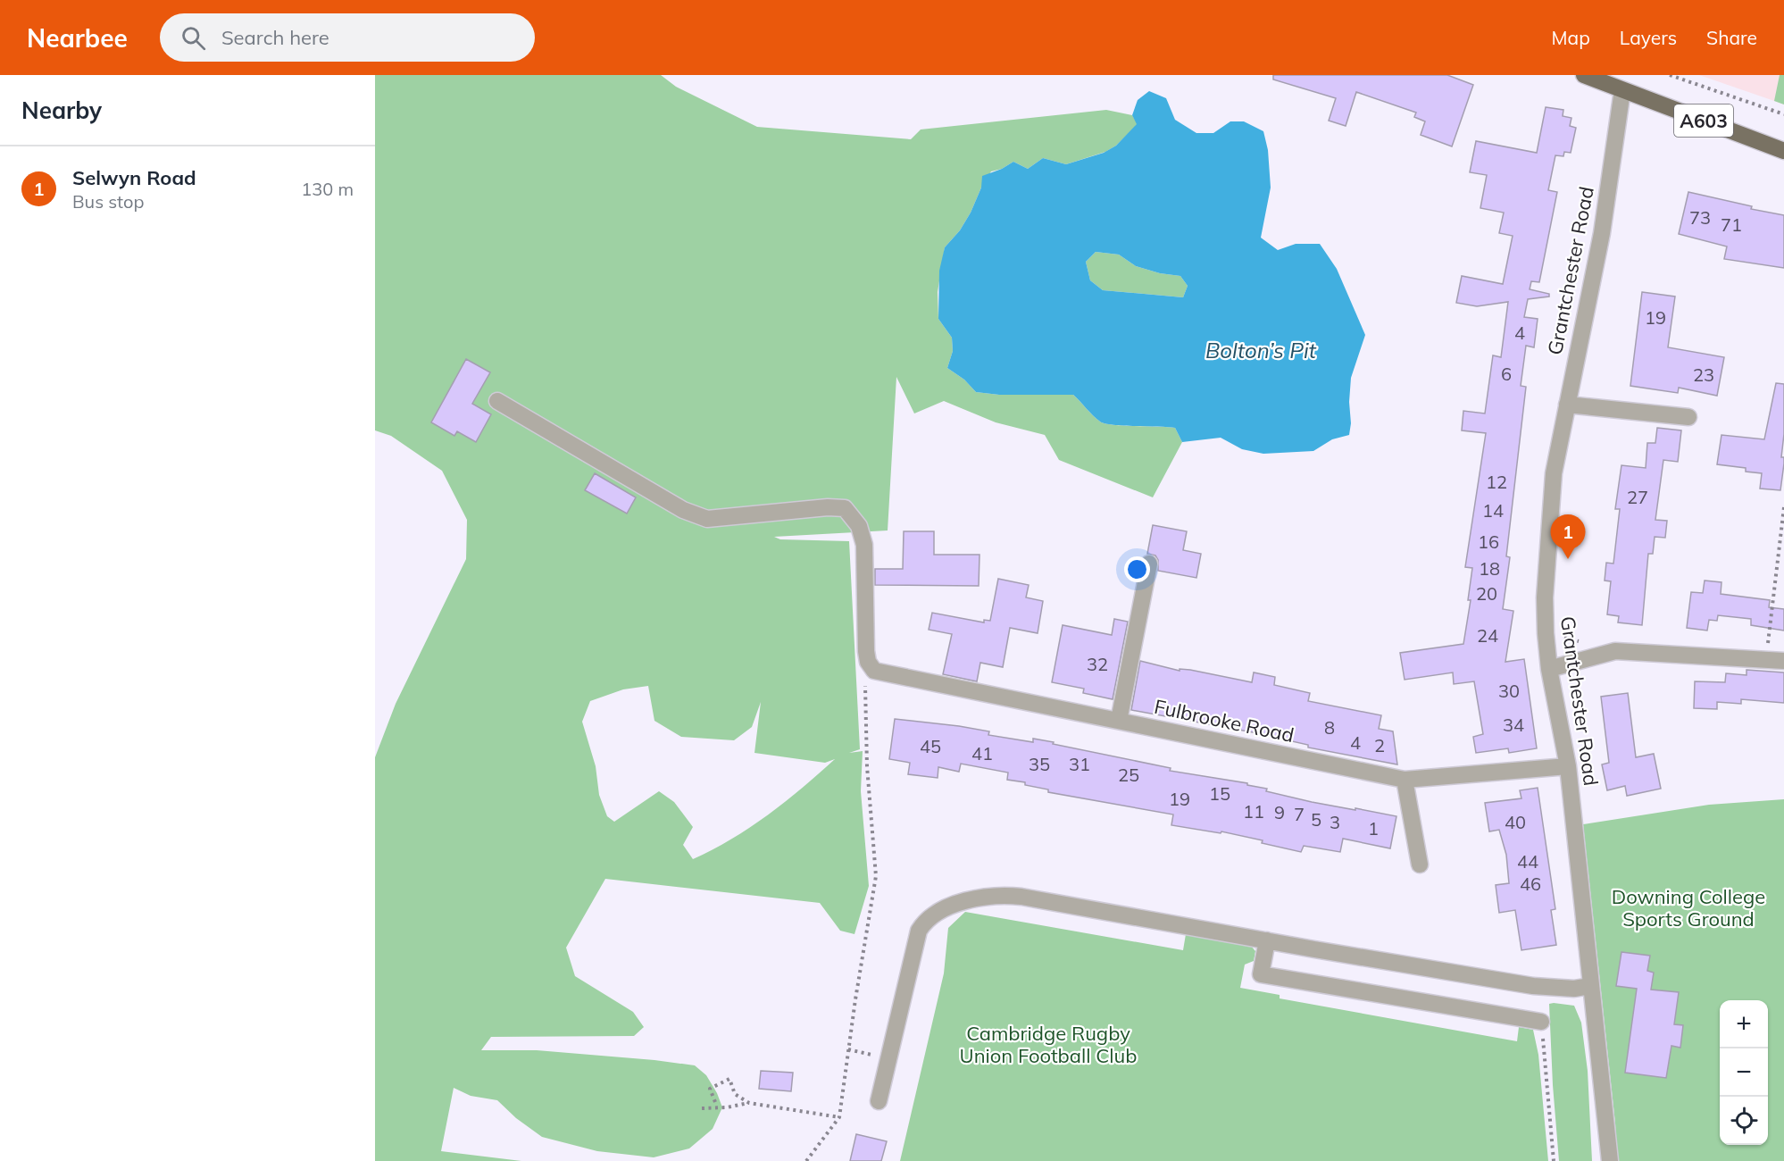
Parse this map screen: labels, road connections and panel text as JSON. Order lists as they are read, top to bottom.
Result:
{
  "streets": {
    "main road": ["A603"],
    "street": ["Grantchester Road", "Fulbrooke Road"]
  },
  "crossings": [
    ["A603", "Grantchester Road"],
    ["Grantchester Road", "Fulbrooke Road"]
  ],
  "water": ["Bolton’s Pit"],
  "parks": ["Downing College Sports Ground", "Cambridge Rugby Union Football Club"],
  "house_numbers": [
    "73",
    "71",
    "19",
    "4",
    "6",
    "23",
    "12",
    "27",
    "14",
    "16",
    "18",
    "20",
    "24",
    "32",
    "30",
    "34",
    "8",
    "4",
    "2",
    "45",
    "41",
    "35",
    "31",
    "25",
    "15",
    "19",
    "11",
    "9",
    "7",
    "5",
    "3",
    "40",
    "1",
    "44",
    "46"
  ],
  "page": {
    "header": "Nearbee",
    "search": "Search here",
    "nav": ["Map", "Layers", "Share"],
    "heading": "Nearby",
    "list": [
      {
        "mark": "1",
        "name": "Selwyn Road",
        "note": "Bus stop",
        "value": "130 m"
      }
    ],
    "pins": "1",
    "map_buttons": ["+", "−"]
  }
}
